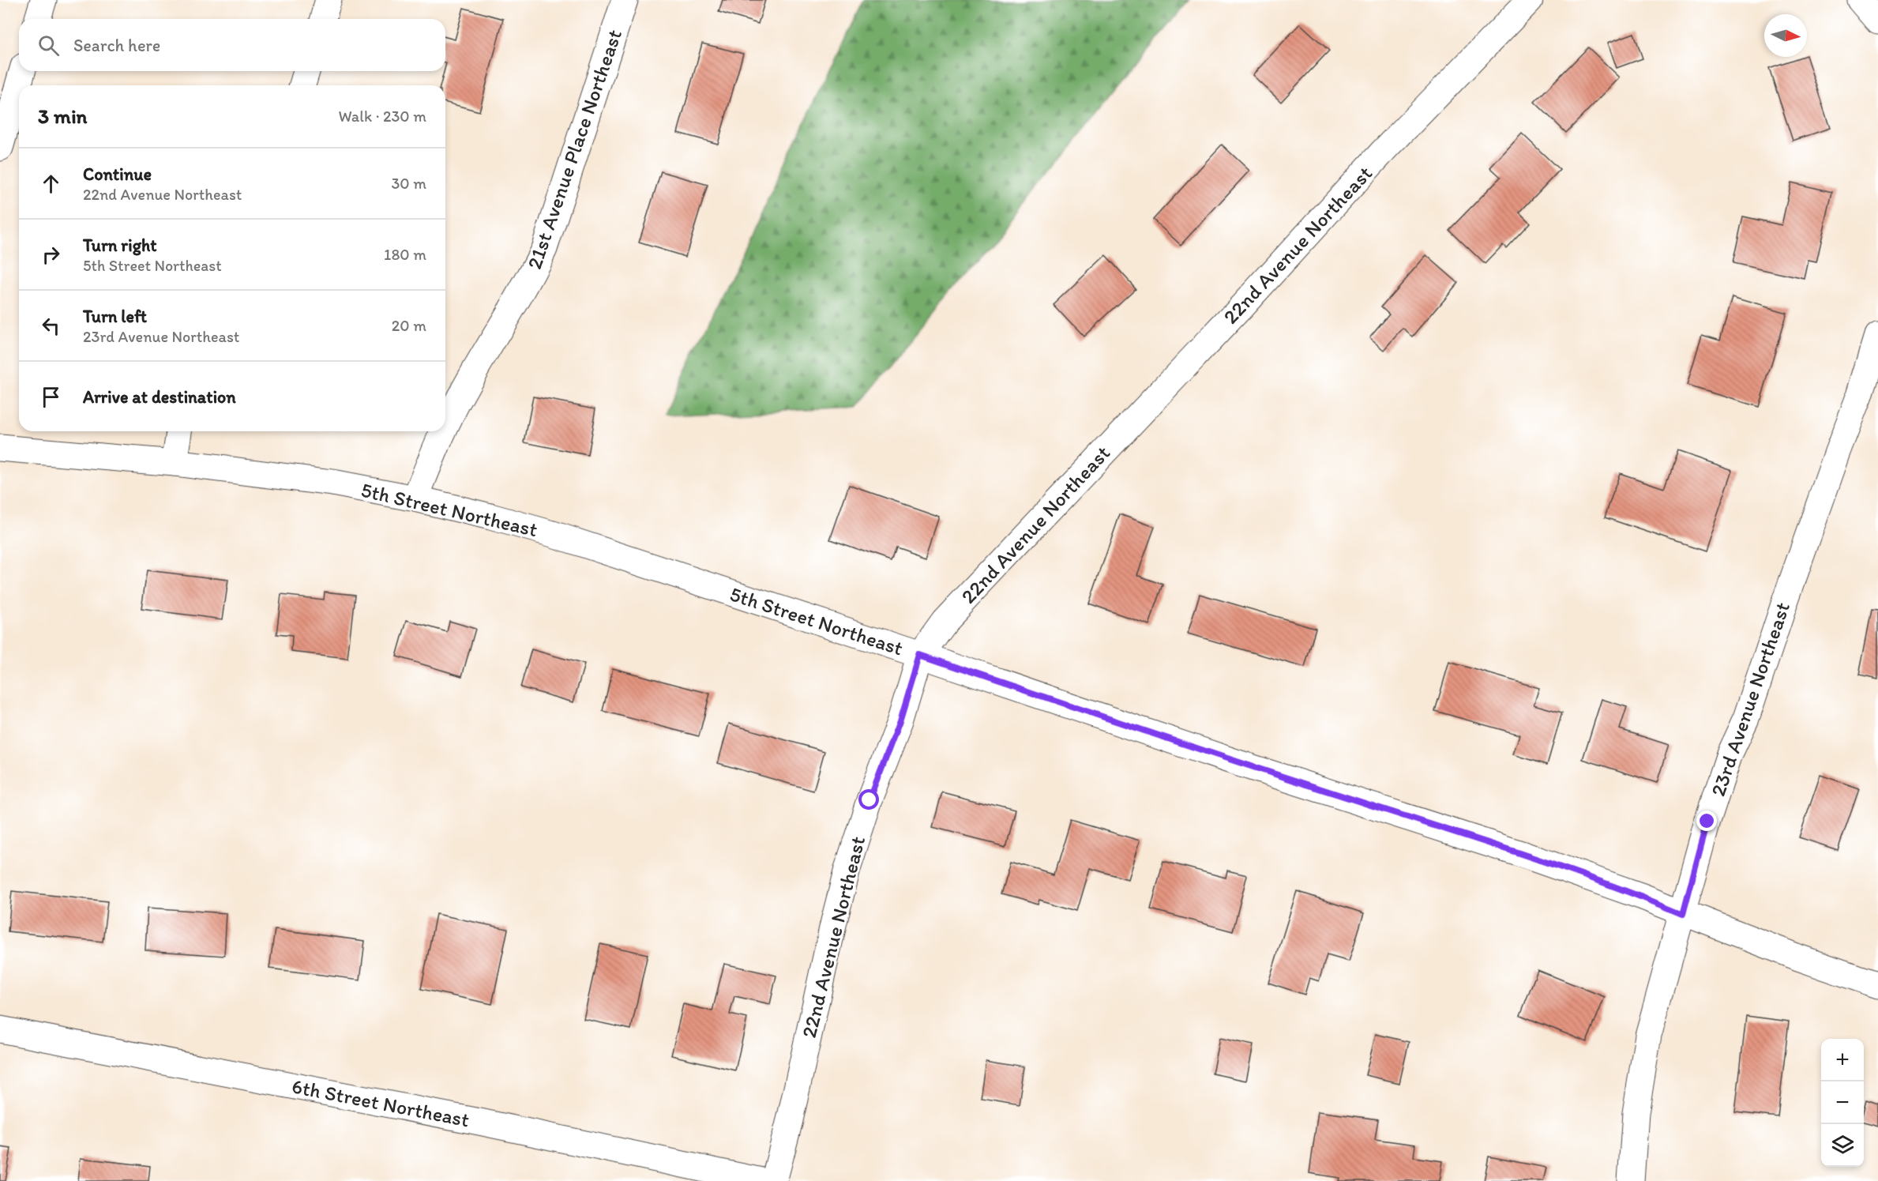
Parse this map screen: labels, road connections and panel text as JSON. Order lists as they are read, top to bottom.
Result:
{
  "streets": {
    "street": [
      "21st Avenue Place Northeast",
      "22nd Avenue Northeast",
      "5th Street Northeast",
      "23rd Avenue Northeast",
      "6th Street Northeast"
    ]
  },
  "crossings": [
    ["21st Avenue Place Northeast", "5th Street Northeast"],
    ["22nd Avenue Northeast", "5th Street Northeast"],
    ["5th Street Northeast", "23rd Avenue Northeast"]
  ],
  "north": "right",
  "page": {
    "search": "Search here",
    "heading": ["3 min", "Walk · 230 m"],
    "list": [
      ["Continue", "22nd Avenue Northeast", "30 m"],
      ["Turn right", "5th Street Northeast", "180 m"],
      ["Turn left", "23rd Avenue Northeast", "20 m"],
      "Arrive at destination"
    ],
    "map_buttons": ["+", "−"]
  }
}
